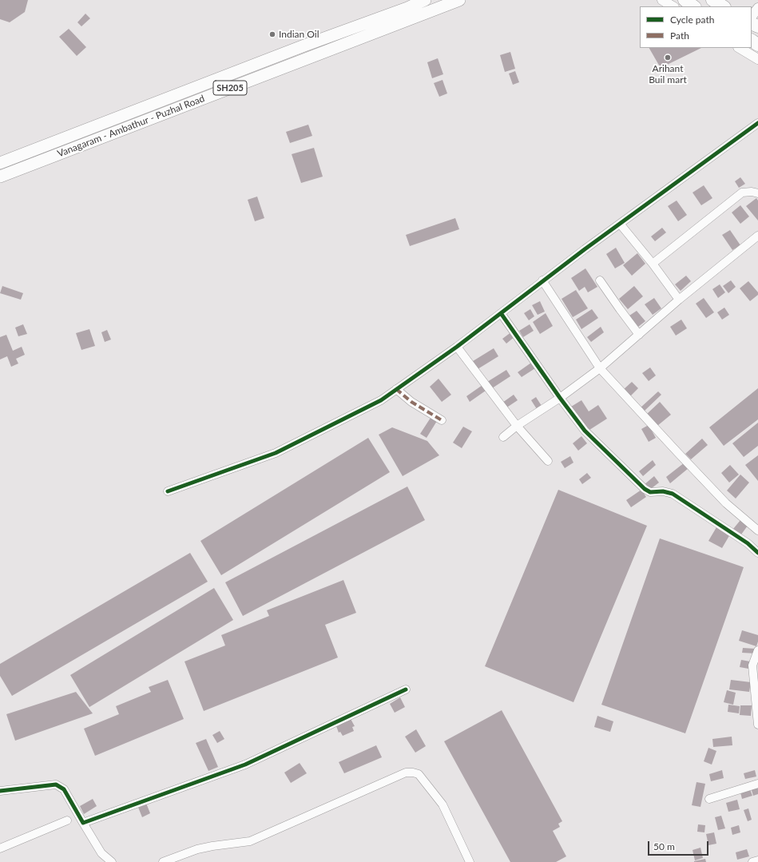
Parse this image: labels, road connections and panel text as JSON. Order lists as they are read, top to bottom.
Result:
{
  "streets": {
    "main road": ["SH205", "Vanagaram - Ambathur - Puzhal Road"]
  },
  "places": ["Indian Oil", "Arihant Buil mart"],
  "legend": ["Cycle path", "Path"],
  "scale_bar": "50 m"
}
